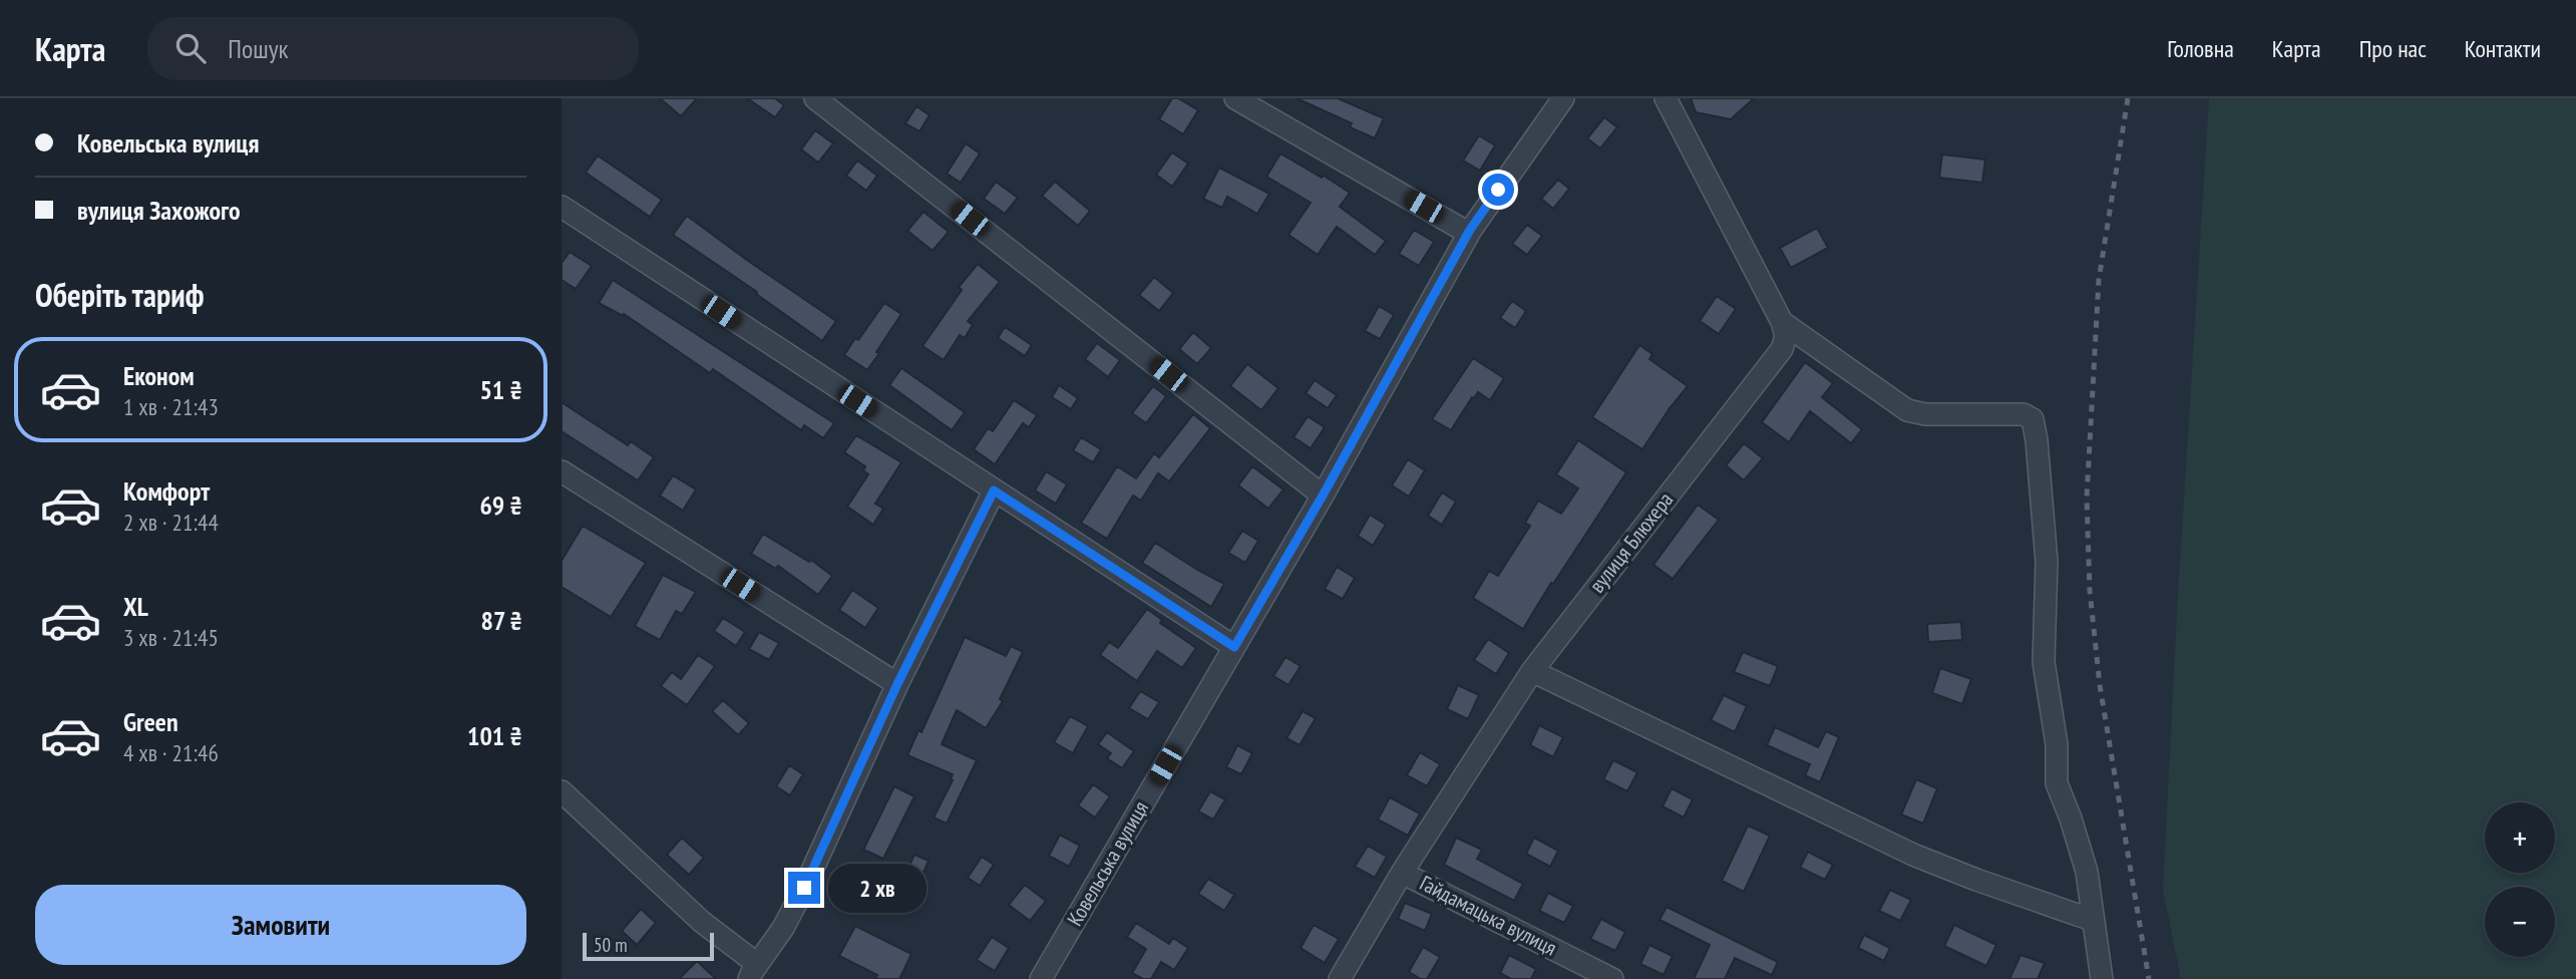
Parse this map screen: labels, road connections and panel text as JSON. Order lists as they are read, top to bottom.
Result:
{
  "streets": {
    "street": ["вулиця Блюхера", "Ковельська вулиця", "Гайдамацька вулиця"]
  },
  "crossings": [
    ["вулиця Блюхера", "Гайдамацька вулиця"]
  ],
  "scale_bar": "50 m",
  "page": {
    "header": "Карта",
    "search": "Пошук",
    "nav": [
      "Головна",
      "Карта",
      "Про нас",
      "Контакти"
    ],
    "banner": ["Ковельська вулиця", "вулиця Захожого"],
    "heading": "Оберіть тариф",
    "list": [
      {
        "name": "Економ",
        "note": "1 хв · 21:43",
        "value": "51 ₴"
      },
      {
        "name": "Комфорт",
        "note": "2 хв · 21:44",
        "value": "69 ₴"
      },
      {
        "name": "XL",
        "note": "3 хв · 21:45",
        "value": "87 ₴"
      },
      {
        "name": "Green",
        "note": "4 хв · 21:46",
        "value": "101 ₴"
      }
    ],
    "map_buttons": ["+", "−"],
    "bubble": "2 хв",
    "buttons": "Замовити",
    "scale": "50 m"
  }
}
